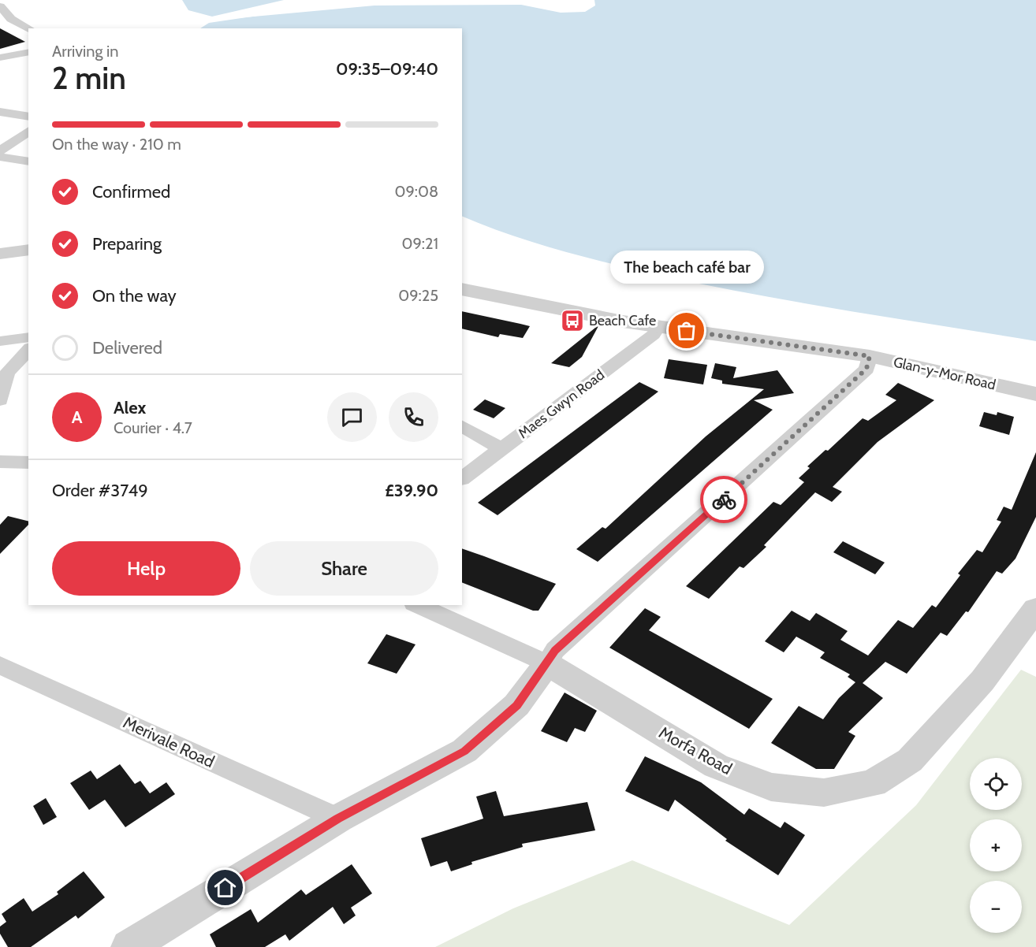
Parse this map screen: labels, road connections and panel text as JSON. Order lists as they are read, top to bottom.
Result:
{
  "streets": {
    "street": [
      "Glan-y-Mor Road",
      "Maes Gwyn Road",
      "Merivale Road",
      "Morfa Road"
    ]
  },
  "crossings": [
    ["Glan-y-Mor Road", "Maes Gwyn Road"]
  ],
  "places": {
    "bus stop": ["Beach Cafe"],
    "other": ["The beach café bar"]
  },
  "page": {
    "heading": ["2 min", "Arriving in", "09:35–09:40"],
    "panel": [
      "Alex",
      "Courier · 4.7",
      "Order #3749",
      "£39.90"
    ],
    "bar": "On the way · 210 m",
    "list": [
      ["Confirmed", "09:08"],
      ["Preparing", "09:21"],
      ["On the way", "09:25"],
      "Delivered"
    ],
    "bubble": "The beach café bar",
    "round": "A",
    "buttons": ["Help", "Share"],
    "map_buttons": ["+", "−"]
  }
}
